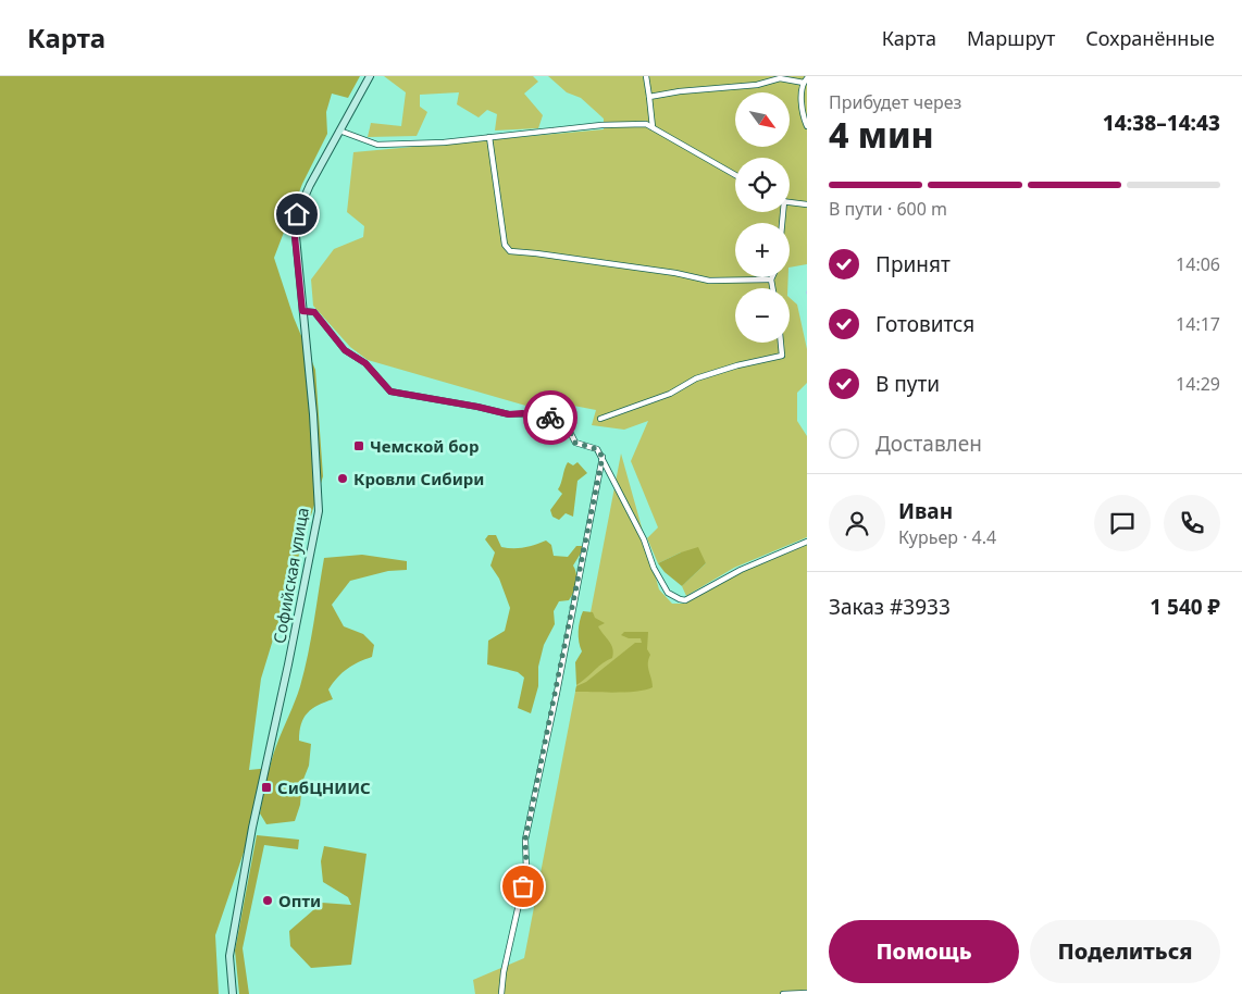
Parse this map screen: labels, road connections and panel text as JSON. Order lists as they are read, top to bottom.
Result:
{
  "streets": {
    "main road": ["Софийская улица"]
  },
  "places": {
    "transit": ["Чемской бор", "СибЦНИИС"],
    "other": ["Кровли Сибири", "Опти"]
  },
  "north": "bottom right",
  "page": {
    "header": "Карта",
    "nav": ["Карта", "Маршрут", "Сохранённые"],
    "heading": ["4 мин", "Прибудет через", "14:38–14:43"],
    "panel": [
      "Иван",
      "Курьер · 4.4",
      "Заказ #3933",
      "1 540 ₽"
    ],
    "map_buttons": ["+", "−"],
    "bar": "В пути · 600 m",
    "list": [
      ["Принят", "14:06"],
      ["Готовится", "14:17"],
      ["В пути", "14:29"],
      "Доставлен"
    ],
    "buttons": ["Помощь", "Поделиться"]
  }
}
